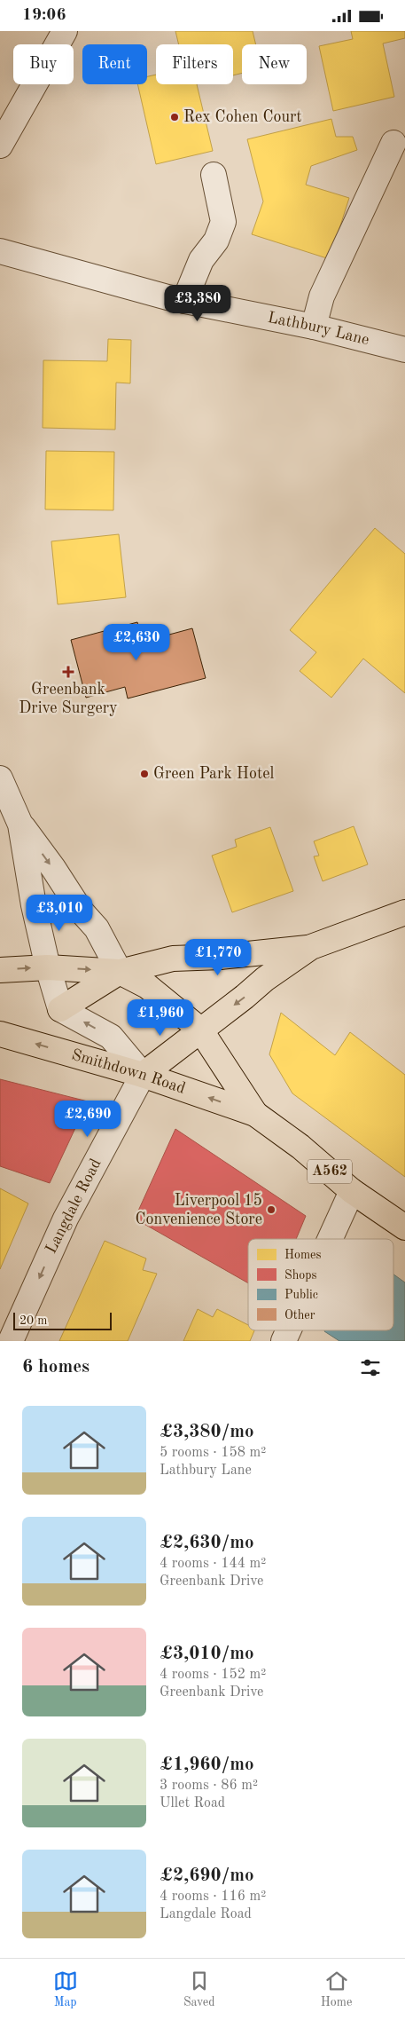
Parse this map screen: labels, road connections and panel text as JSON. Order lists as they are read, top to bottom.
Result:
{
  "streets": {
    "main road": ["Smithdown Road", "A562"],
    "street": ["Lathbury Lane", "Langdale Road"]
  },
  "crossings": [
    ["Smithdown Road", "Langdale Road"]
  ],
  "one_way": ["Langdale Road"],
  "places": {
    "other": ["Rex Cohen Court", "Green Park Hotel", "Liverpool 15 Convenience Store"],
    "health": ["Greenbank Drive Surgery"]
  },
  "legend": [
    "Homes",
    "Shops",
    "Public",
    "Other"
  ],
  "scale_bar": "20 m",
  "page": {
    "status": "19:06",
    "chip": [
      "Buy",
      "Rent",
      "Filters",
      "New"
    ],
    "price": [
      "£3,380",
      "£2,630",
      "£3,010",
      "£1,770",
      "£1,960",
      "£2,690"
    ],
    "scale": "20 m",
    "heading": "6 homes",
    "list": [
      {
        "name": "£3,380/mo",
        "note": "5 rooms · 158 m² · Lathbury Lane"
      },
      {
        "name": "£2,630/mo",
        "note": "4 rooms · 144 m² · Greenbank Drive"
      },
      {
        "name": "£3,010/mo",
        "note": "4 rooms · 152 m² · Greenbank Drive"
      },
      {
        "name": "£1,960/mo",
        "note": "3 rooms · 86 m² · Ullet Road"
      },
      {
        "name": "£2,690/mo",
        "note": "4 rooms · 116 m² · Langdale Road"
      }
    ],
    "tabs": ["Map", "Saved", "Home"]
  }
}
